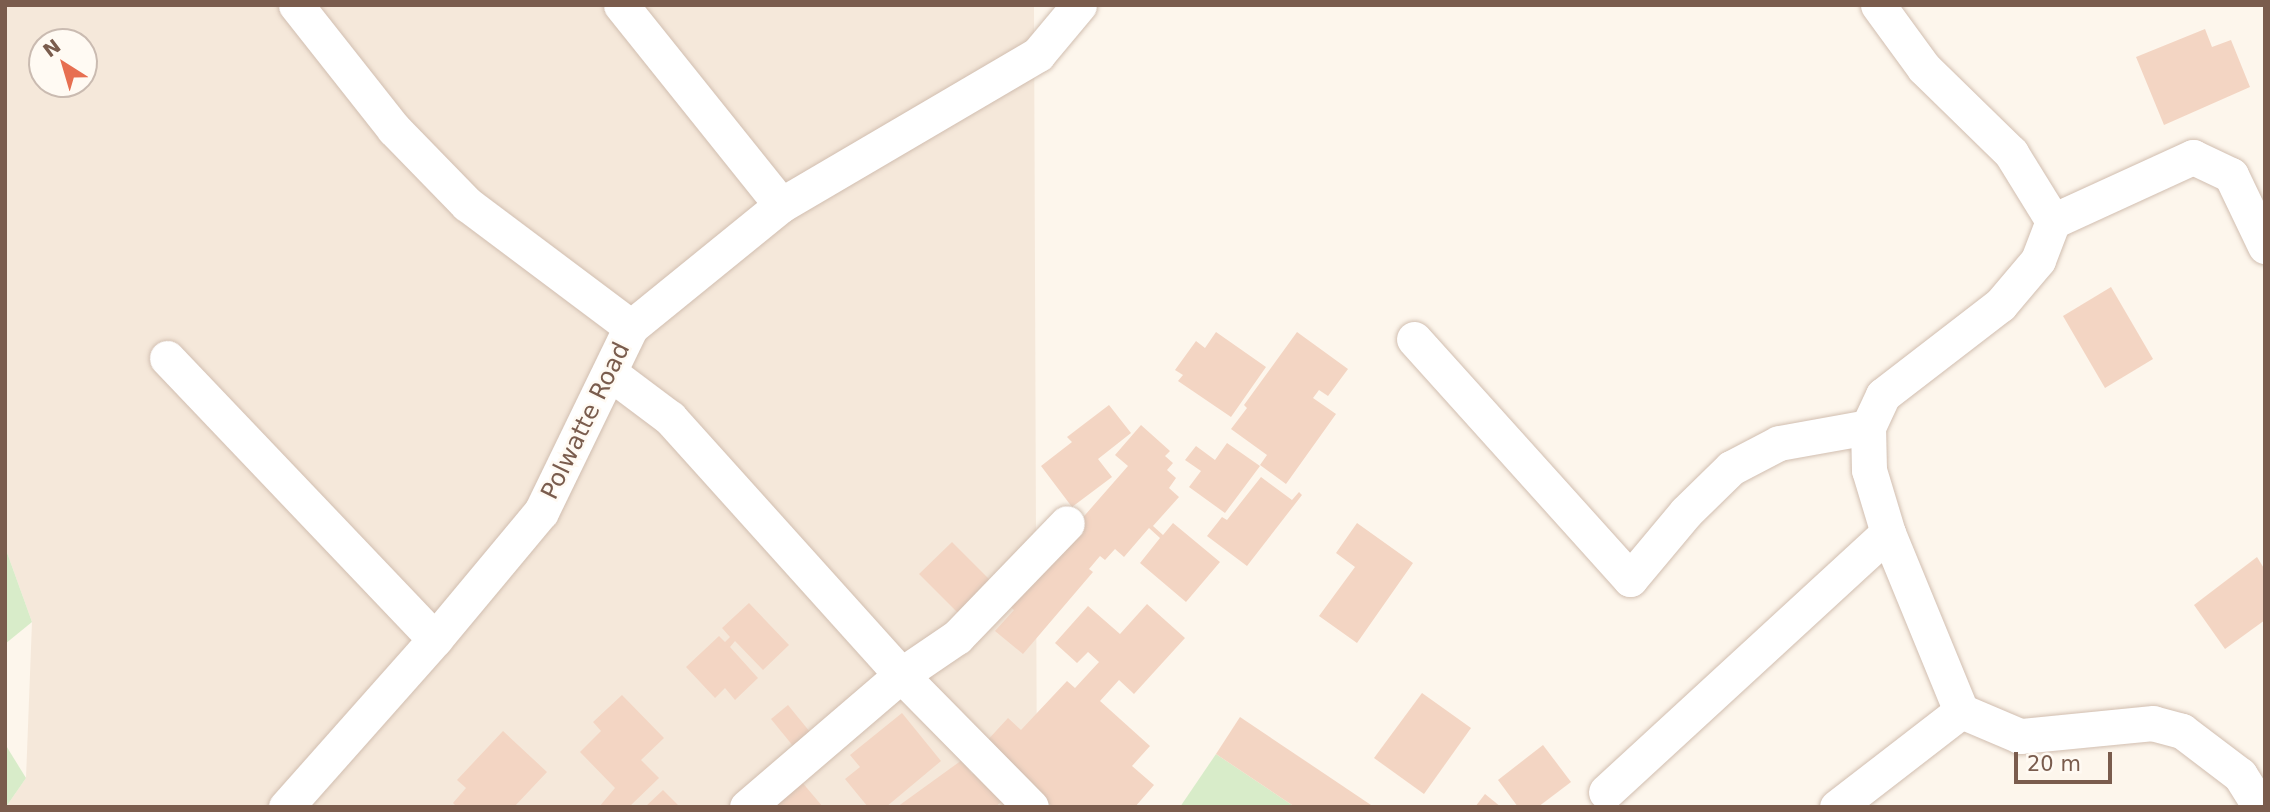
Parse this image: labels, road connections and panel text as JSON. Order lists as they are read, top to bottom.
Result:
{
  "streets": {
    "street": ["Polwatte Road"]
  },
  "scale_bar": "20 m",
  "north": "top left"
}
